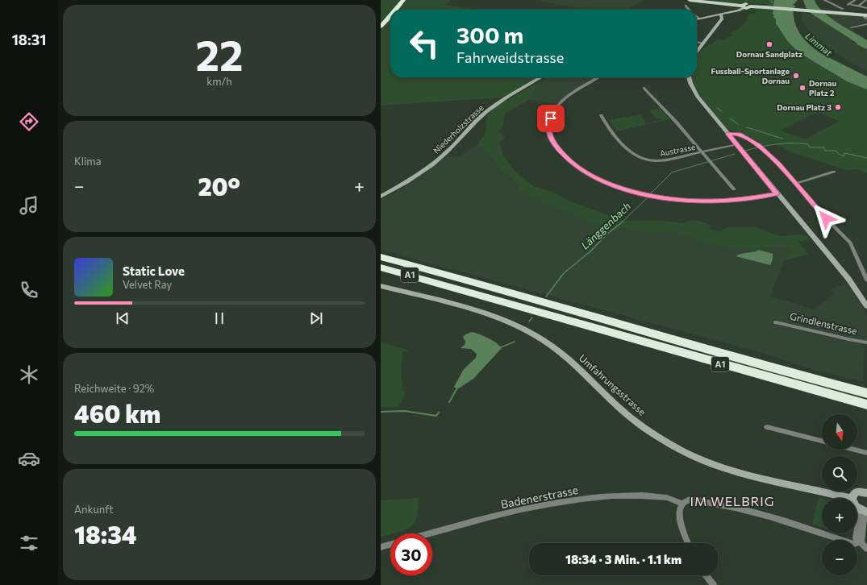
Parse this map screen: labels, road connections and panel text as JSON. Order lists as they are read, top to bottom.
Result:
{
  "streets": {
    "highway": ["A1"],
    "main road": ["Niederholzstrasse", "Umfahrungsstrasse"],
    "street": ["Austrasse", "Grindlenstrasse", "Badenerstrasse"]
  },
  "districts": ["IM WELBRIG"],
  "water": ["Limmat", "Länggenbach"],
  "places": [
    "Dornau Sandplatz",
    "Fussball-Sportanlage Dornau",
    "Dornau Platz 2",
    "Dornau Platz 3"
  ],
  "north": "bottom",
  "page": {
    "tabs": "18:31",
    "tile": [
      ["22", "km/h"],
      "Klima",
      ["Reichweite · 92%", "460 km"],
      ["Ankunft", "18:34"]
    ],
    "turn": ["300 m", "Fahrweidstrasse"],
    "heat": ["−", "20°", "+"],
    "song": ["Static Love", "Velvet Ray"],
    "map_buttons": ["+", "−"],
    "limit": "30",
    "trip": "18:34 · 3 Min. · 1.1 km"
  }
}
